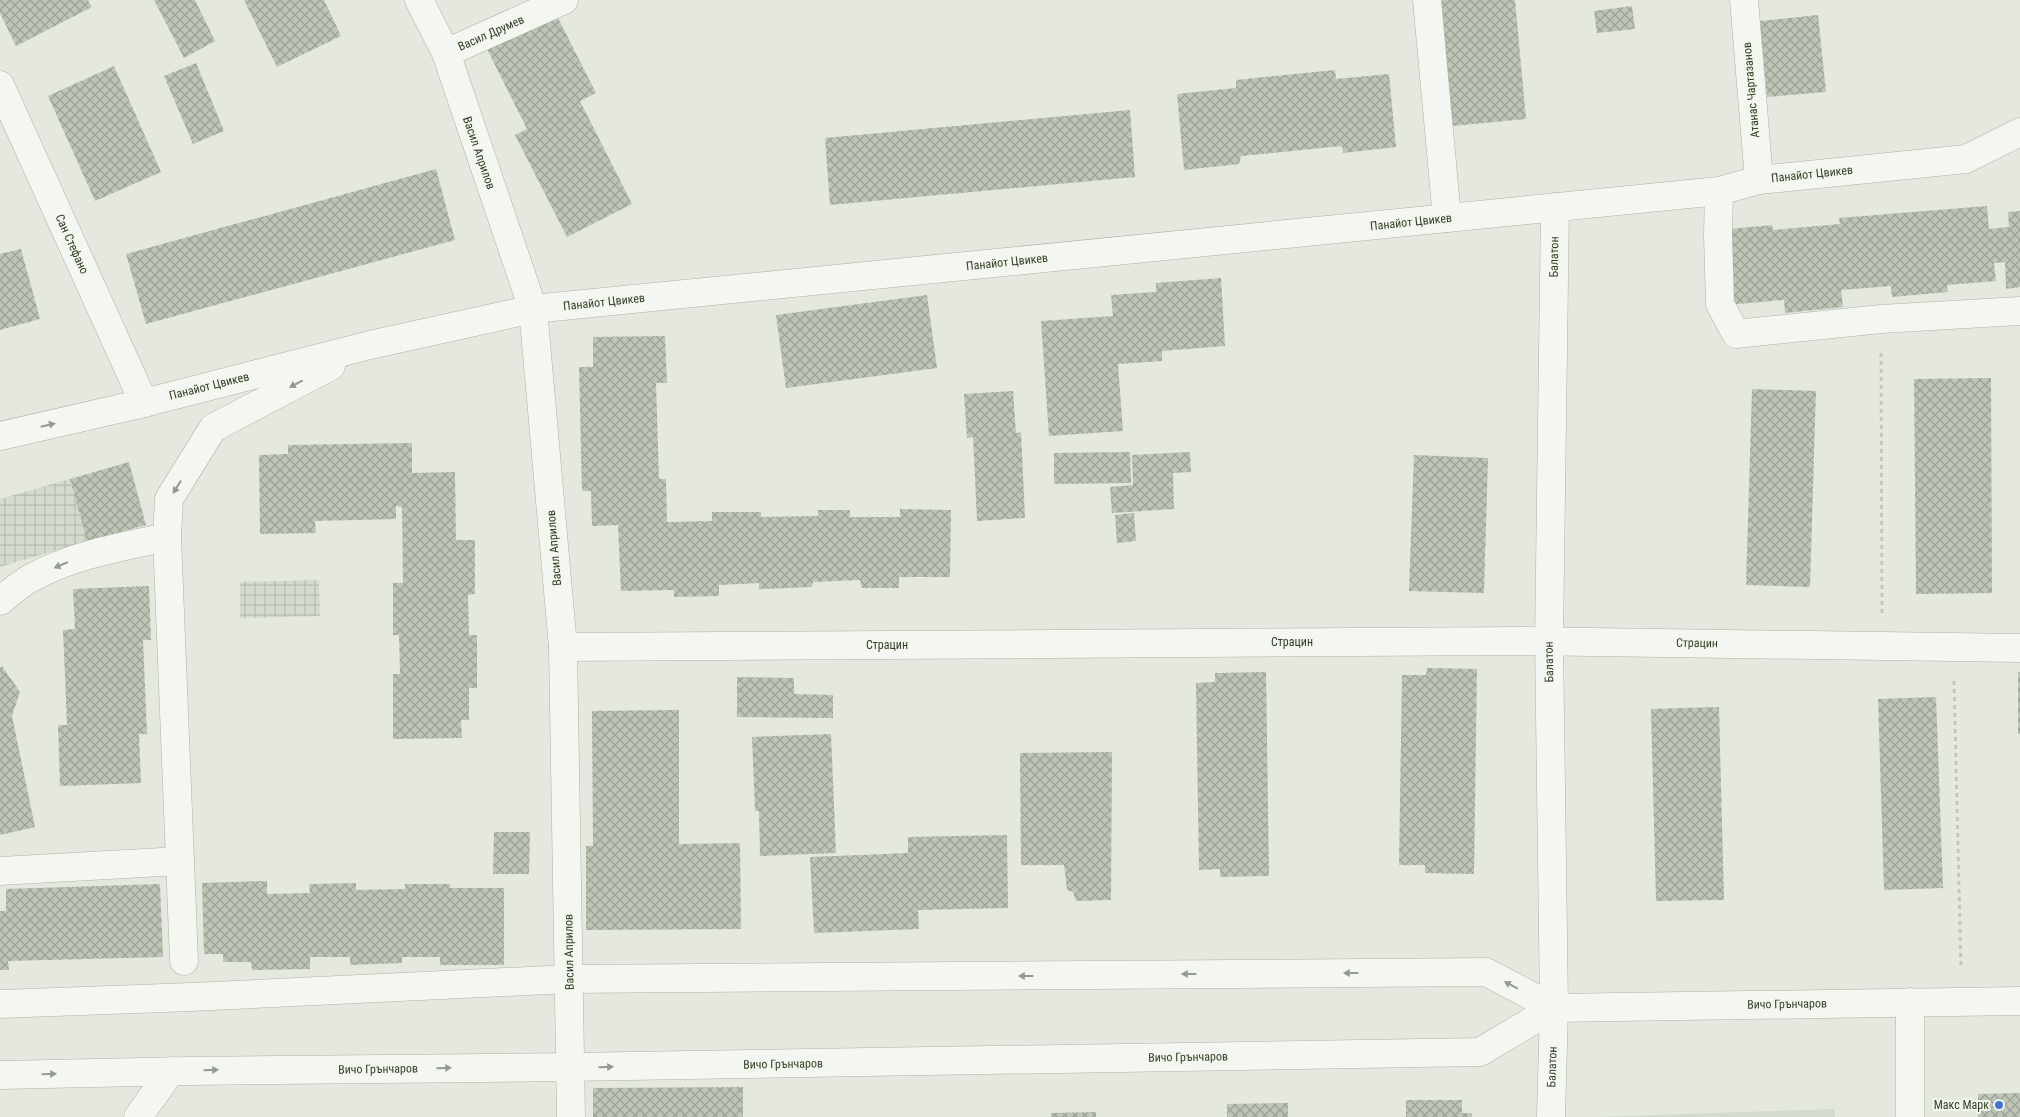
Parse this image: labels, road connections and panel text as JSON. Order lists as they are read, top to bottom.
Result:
{
  "streets": {
    "street": [
      "Васил Друмев",
      "Атанас Чартазанов",
      "Васил Априлов",
      "Панайот Цвикев",
      "Сан Стефано",
      "Балатон",
      "Страцин",
      "Вичо Грънчаров"
    ]
  },
  "crossings": [
    ["Васил Друмев", "Васил Априлов"],
    ["Атанас Чартазанов", "Панайот Цвикев"],
    ["Васил Априлов", "Панайот Цвикев"],
    ["Васил Априлов", "Страцин"],
    ["Васил Априлов", "Вичо Грънчаров"],
    ["Панайот Цвикев", "Сан Стефано"],
    ["Панайот Цвикев", "Балатон"],
    ["Балатон", "Страцин"],
    ["Балатон", "Вичо Грънчаров"]
  ],
  "places": ["Макс Марк"]
}
